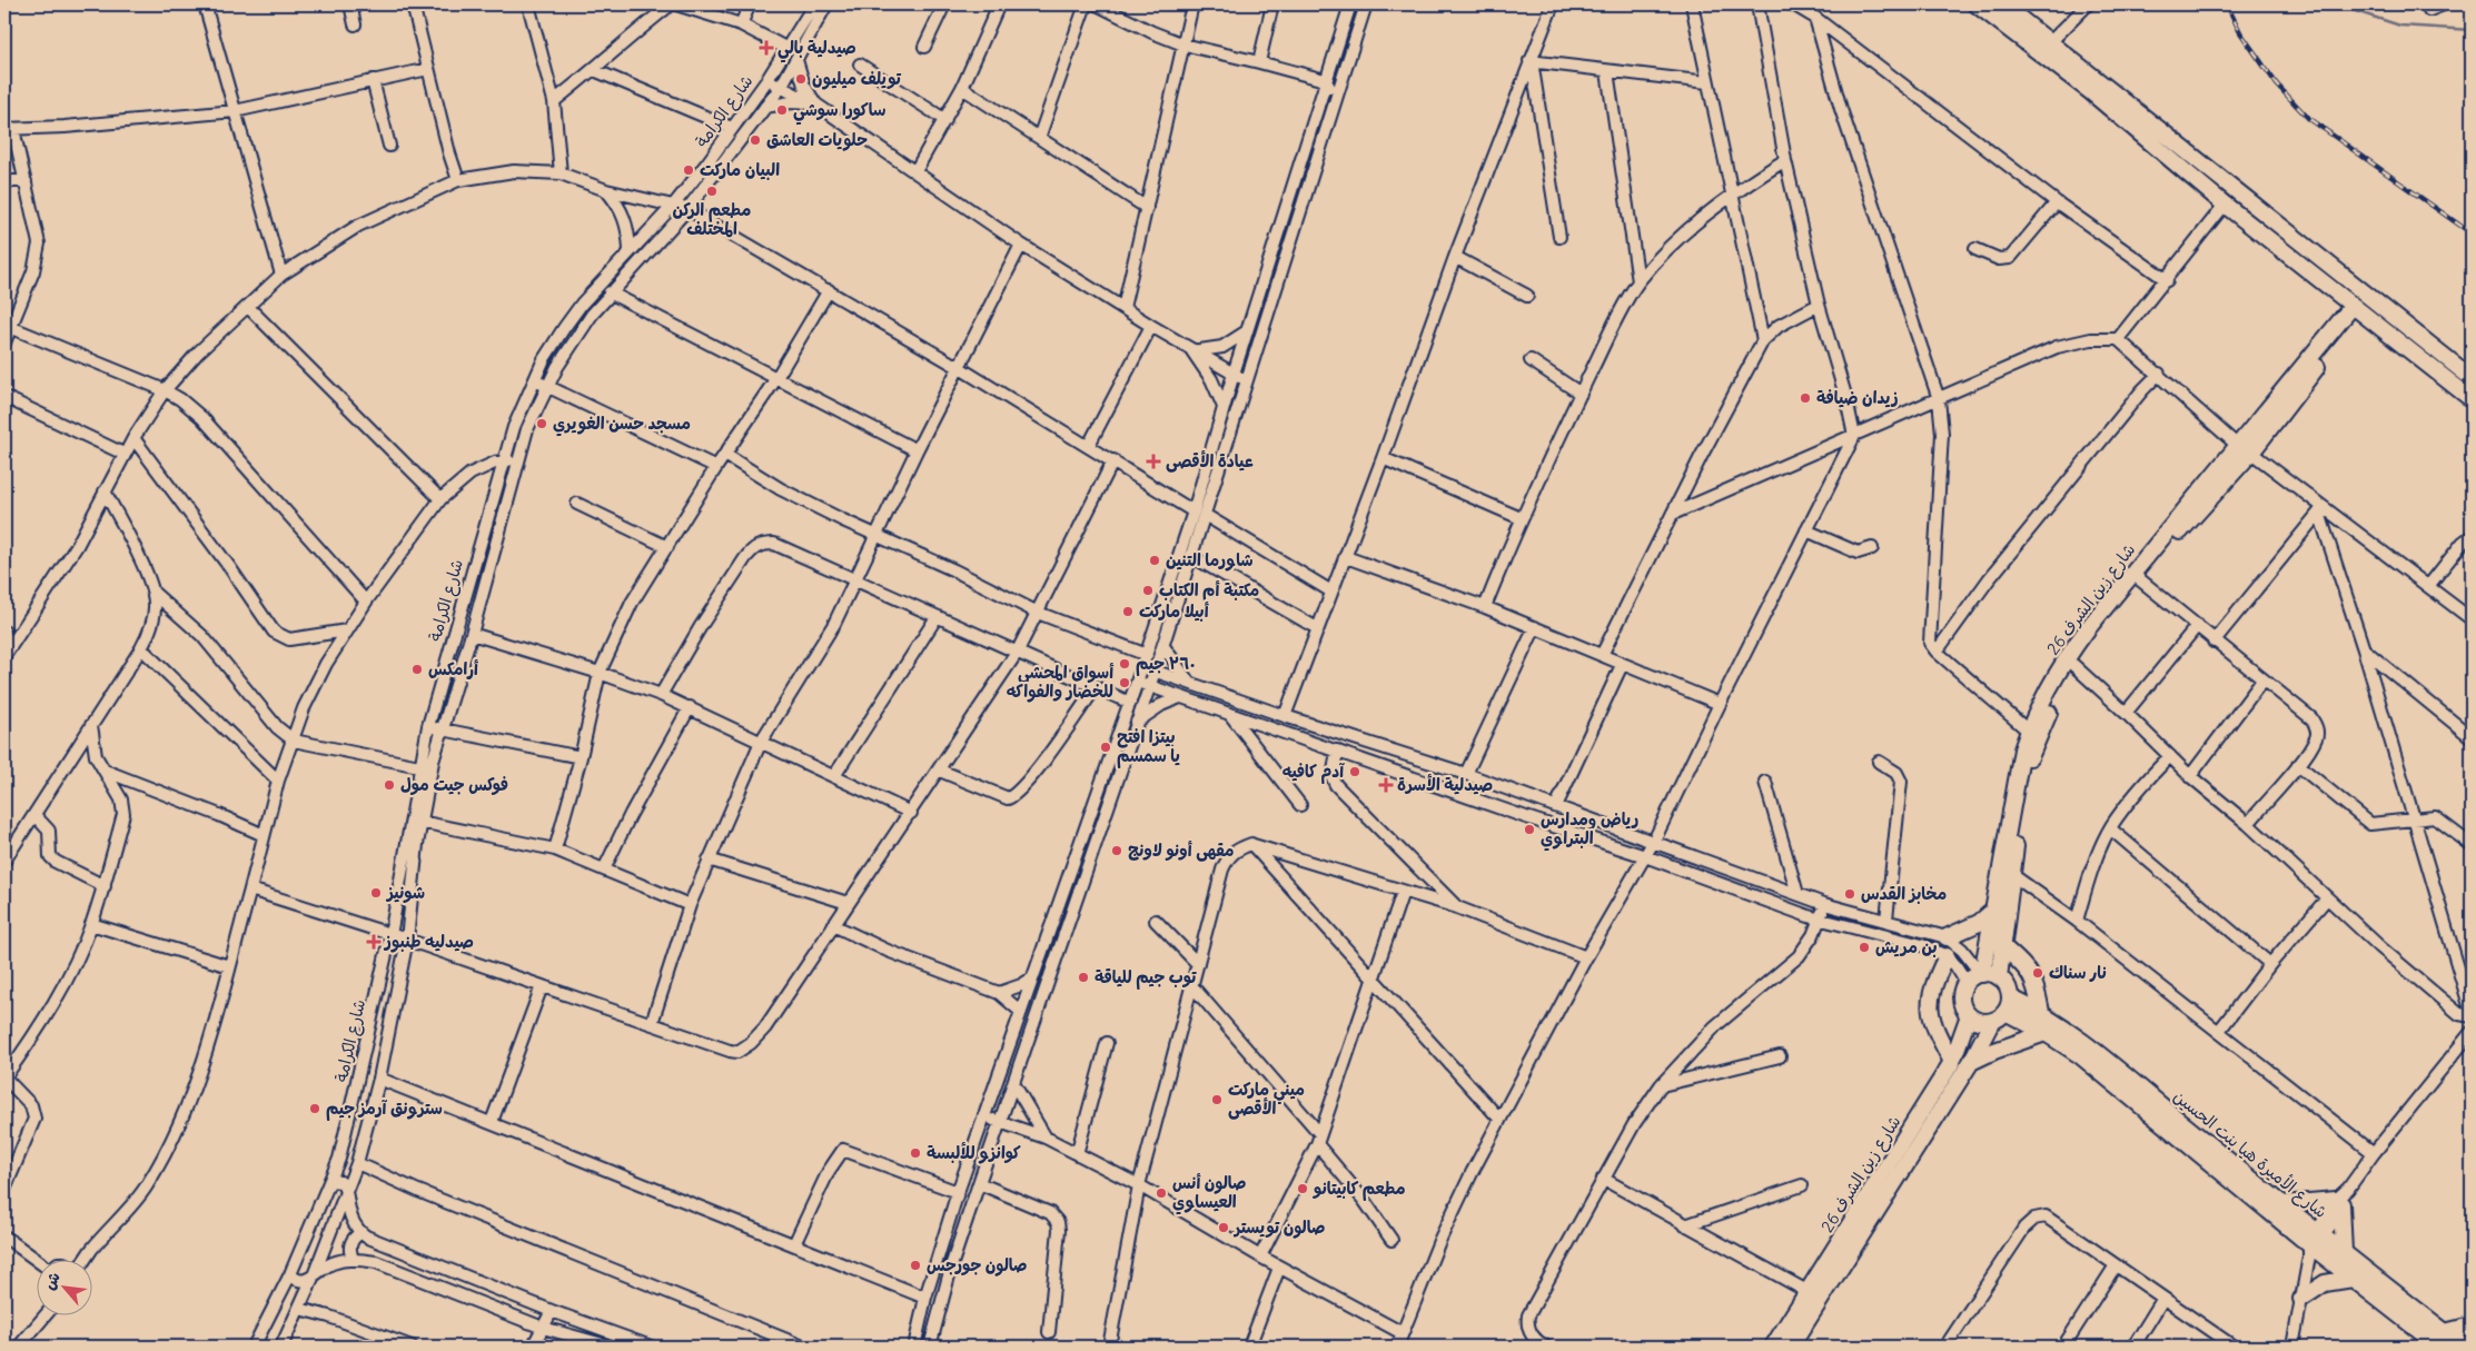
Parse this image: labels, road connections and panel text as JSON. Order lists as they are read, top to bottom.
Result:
{
  "streets": {
    "main road": ["شارع زين الشرف 26", "شارع الأميرة هيا بنت الحسين"],
    "street": ["شارع الكرامة"]
  },
  "crossings": [
    ["شارع زين الشرف 26", "شارع الأميرة هيا بنت الحسين"]
  ],
  "places": {
    "health": [
      "صيدلية بالي",
      "عيادة الأقصى",
      "صيدلية الأسرة",
      "صيدليه طنبوز"
    ],
    "other": [
      "تويلف ميليون",
      "ساكورا سوشي",
      "حلويات العاشق",
      "البيان ماركت",
      "مطعم الركن المختلف",
      "زيدان ضيافة",
      "مسجد حسن الغويري",
      "شاورما التنين",
      "مكتبة أم الكتاب",
      "أبيلا ماركت",
      "٣٦٠ جيم",
      "أرامكس",
      "أسواق المحشي للخضار والفواكه",
      "بيتزا افتح يا سمسم",
      "آدم كافيه",
      "فوكس جيت مول",
      "رياض ومدارس البتراوي",
      "مقهى أونو لاونج",
      "شونيز",
      "مخابز القدس",
      "بن مريش",
      "نار سناك",
      "توب جيم للياقة",
      "ميني ماركت الأقصى",
      "سترونق آرمز جيم",
      "كوانزو للألبسة",
      "مطعم كابيتانو",
      "صالون أنس العيساوي",
      "صالون تويستر",
      "صالون جورجس"
    ]
  },
  "north": "top left"
}
